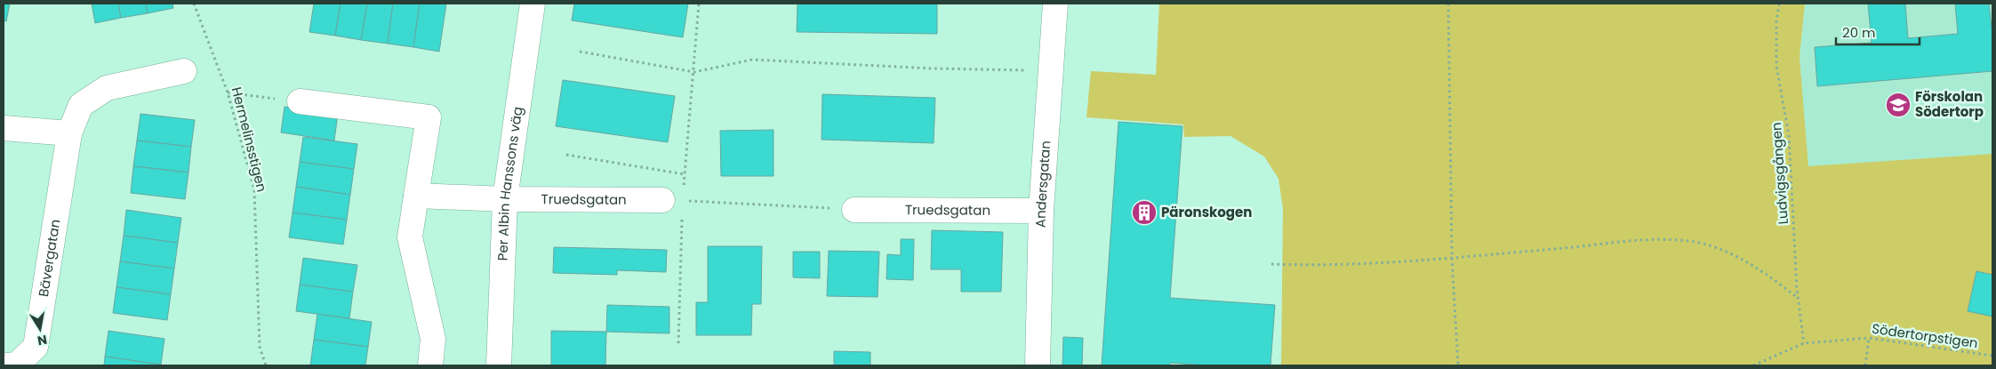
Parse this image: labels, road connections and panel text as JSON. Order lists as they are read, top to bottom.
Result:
{
  "streets": {
    "street": [
      "Per Albin Hanssons väg",
      "Andersgatan",
      "Truedsgatan",
      "Bävergatan"
    ],
    "path": ["Hermelinsstigen", "Ludvigsgången", "Södertorpstigen"]
  },
  "crossings": [
    ["Ludvigsgången", "Södertorpstigen"],
    ["Per Albin Hanssons väg", "Truedsgatan"],
    ["Andersgatan", "Truedsgatan"]
  ],
  "places": {
    "school or university": ["Förskolan Södertorp"],
    "building": ["Päronskogen"]
  },
  "scale_bar": "20 m",
  "north": "bottom"
}
